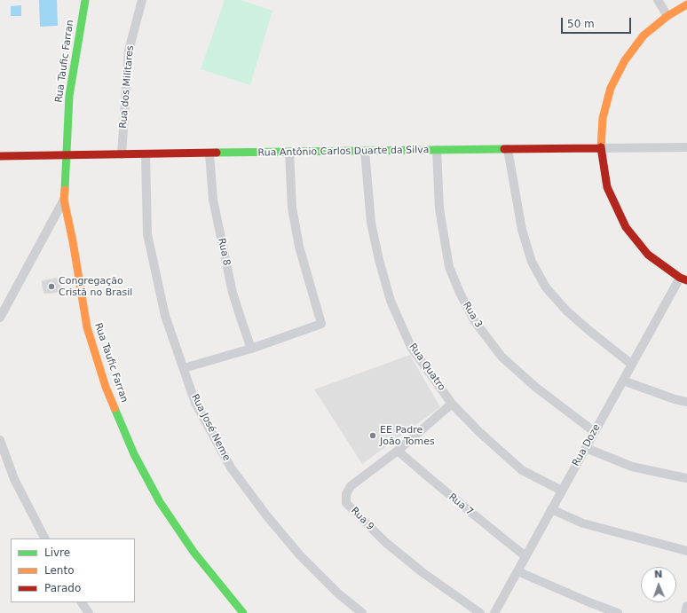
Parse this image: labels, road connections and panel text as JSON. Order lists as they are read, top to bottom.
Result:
{
  "streets": {
    "street": [
      "Rua Taufic Farran",
      "Rua dos Militares",
      "Rua Antônio Carlos Duarte da Silva",
      "Rua 8",
      "Rua 3",
      "Rua Quatro",
      "Rua José Neme",
      "Rua Doze",
      "Rua 7",
      "Rua 9"
    ]
  },
  "crossings": [
    ["Rua Taufic Farran", "Rua Antônio Carlos Duarte da Silva"],
    ["Rua dos Militares", "Rua Antônio Carlos Duarte da Silva"],
    ["Rua Antônio Carlos Duarte da Silva", "Rua 8"],
    ["Rua Antônio Carlos Duarte da Silva", "Rua 3"],
    ["Rua Antônio Carlos Duarte da Silva", "Rua Quatro"],
    ["Rua Antônio Carlos Duarte da Silva", "Rua José Neme"],
    ["Rua 3", "Rua Doze"],
    ["Rua Quatro", "Rua Doze"],
    ["Rua Quatro", "Rua 9"],
    ["Rua Doze", "Rua 7"],
    ["Rua 7", "Rua 9"]
  ],
  "places": ["Congregação Cristã no Brasil", "EE Padre João Tomes"],
  "legend": ["Livre", "Lento", "Parado"],
  "scale_bar": "50 m",
  "north": "top"
}
